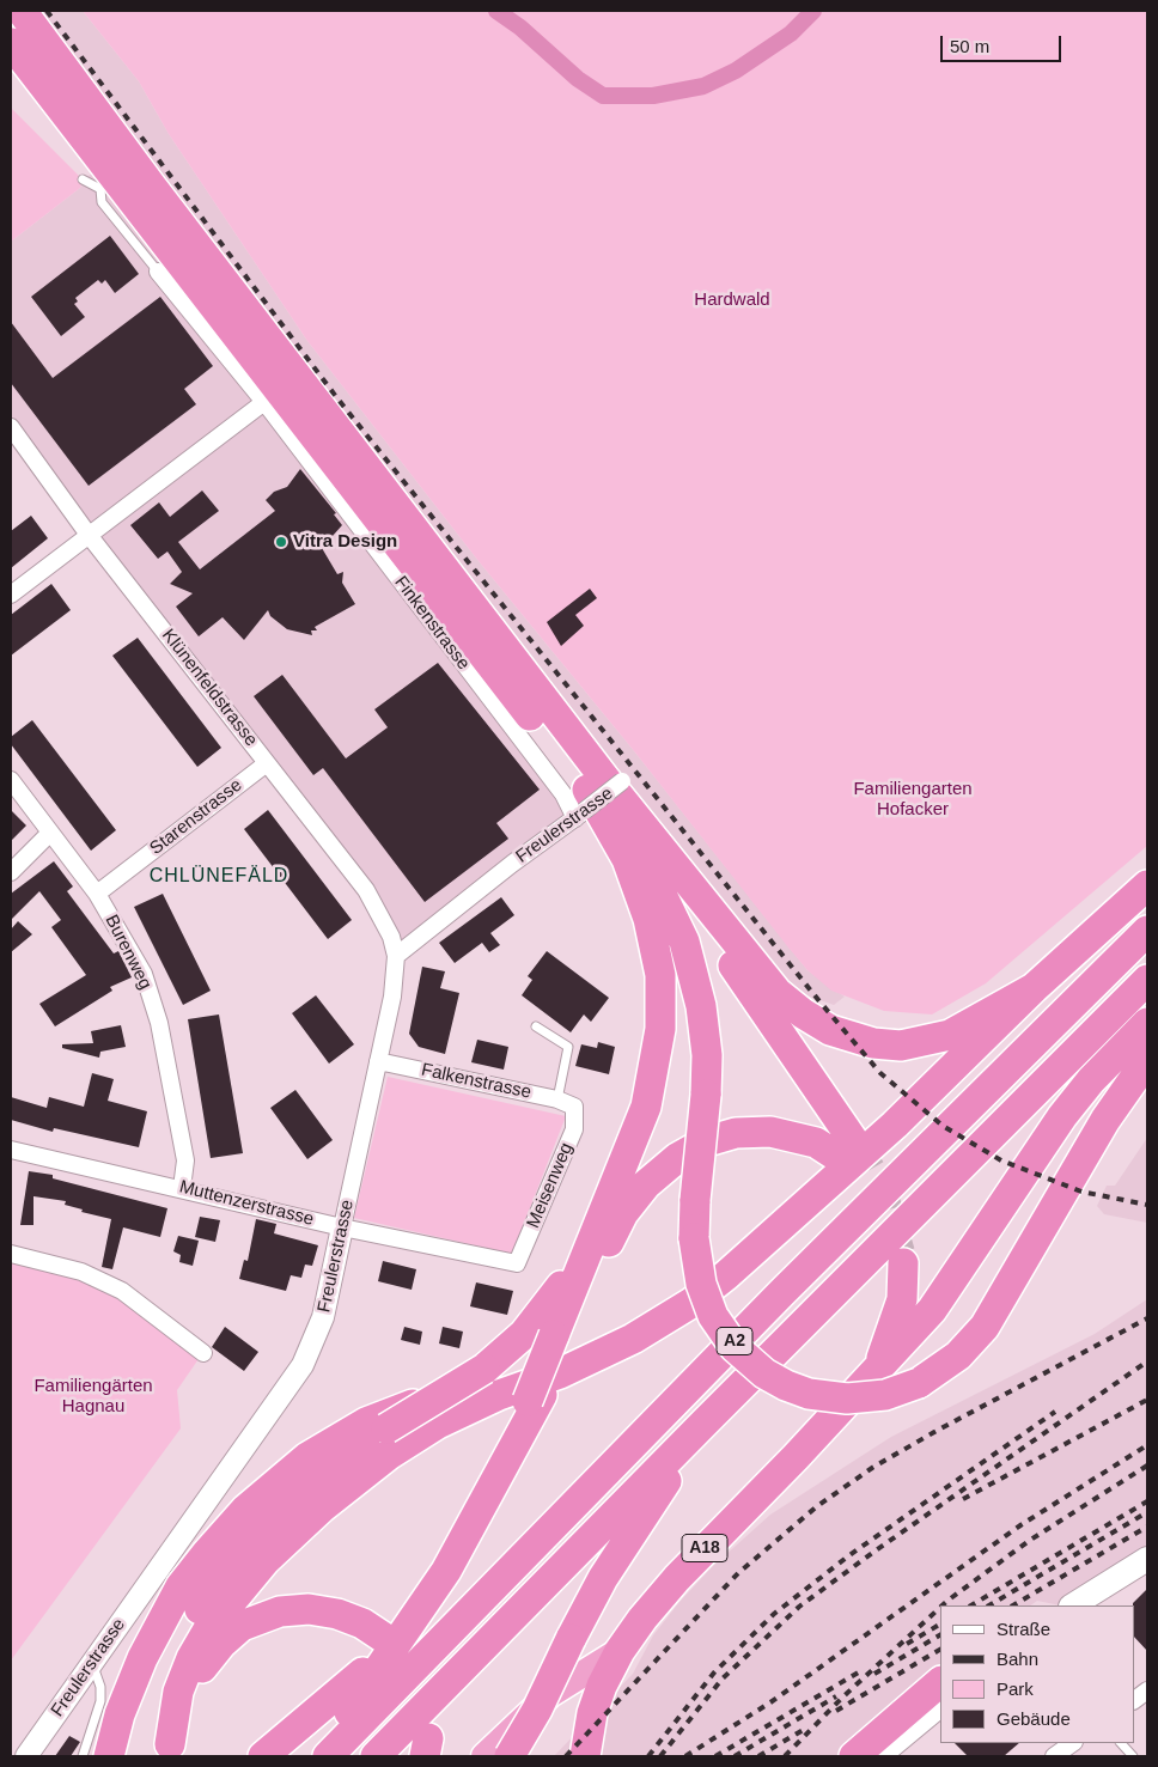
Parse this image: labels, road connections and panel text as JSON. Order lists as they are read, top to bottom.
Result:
{
  "streets": {
    "highway": ["A2", "A18"],
    "street": [
      "Finkenstrasse",
      "Klünenfeldstrasse",
      "Starenstrasse",
      "Freulerstrasse",
      "Burenweg",
      "Falkenstrasse",
      "Meisenweg",
      "Muttenzerstrasse"
    ]
  },
  "crossings": [
    ["Finkenstrasse", "Freulerstrasse"],
    ["Klünenfeldstrasse", "Starenstrasse"],
    ["Klünenfeldstrasse", "Freulerstrasse"],
    ["Starenstrasse", "Burenweg"],
    ["Freulerstrasse", "Falkenstrasse"],
    ["Freulerstrasse", "Muttenzerstrasse"],
    ["Burenweg", "Muttenzerstrasse"],
    ["Falkenstrasse", "Meisenweg"],
    ["Meisenweg", "Muttenzerstrasse"]
  ],
  "districts": ["CHLÜNEFÄLD"],
  "parks": ["Hardwald", "Familiengarten Hofacker", "Familiengärten Hagnau"],
  "places": ["Vitra Design"],
  "legend": [
    "Straße",
    "Bahn",
    "Park",
    "Gebäude"
  ],
  "scale_bar": "50 m"
}
